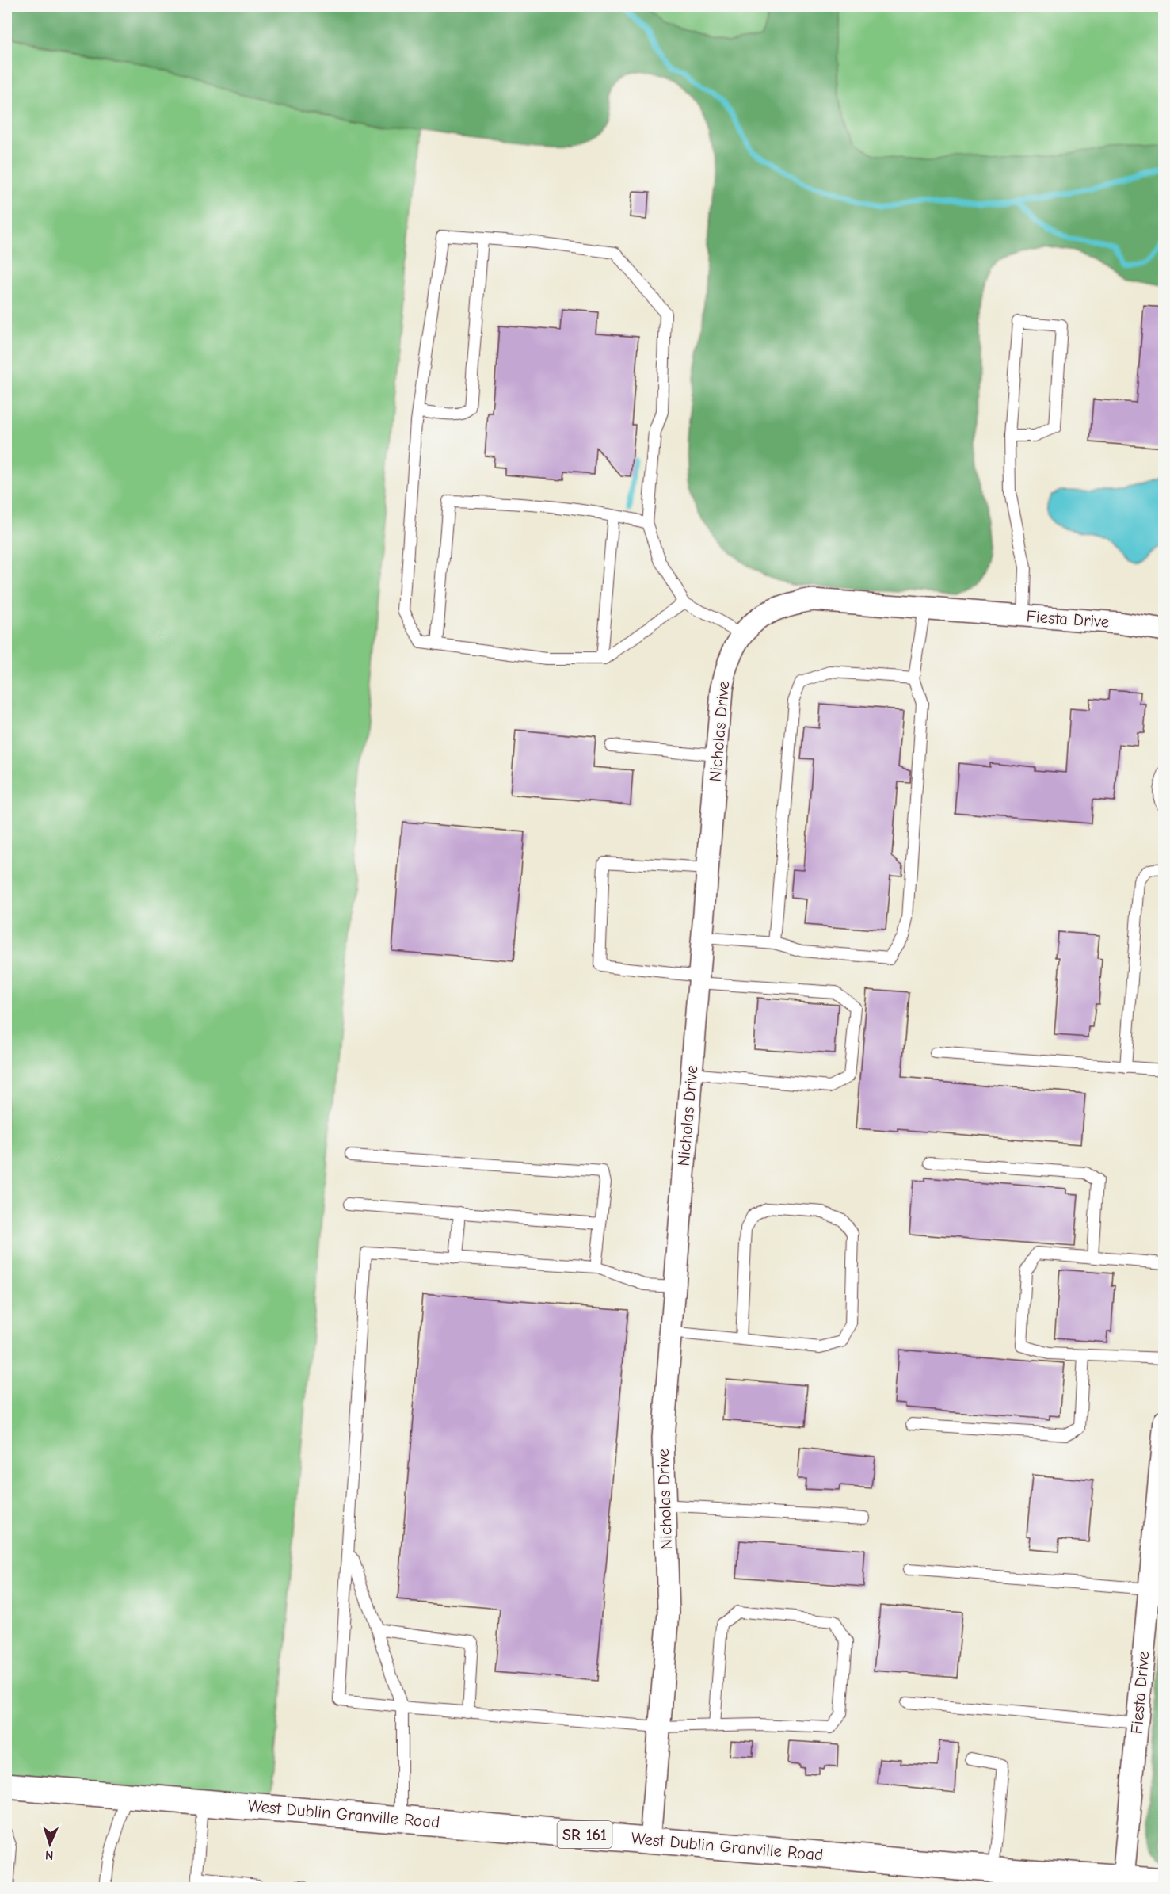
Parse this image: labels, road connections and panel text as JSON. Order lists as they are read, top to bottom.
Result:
{
  "streets": {
    "main road": ["West Dublin Granville Road", "SR 161"],
    "street": ["Fiesta Drive", "Nicholas Drive"]
  },
  "crossings": [
    ["Fiesta Drive", "Nicholas Drive"],
    ["Fiesta Drive", "West Dublin Granville Road"],
    ["Nicholas Drive", "West Dublin Granville Road"]
  ],
  "north": "bottom"
}
